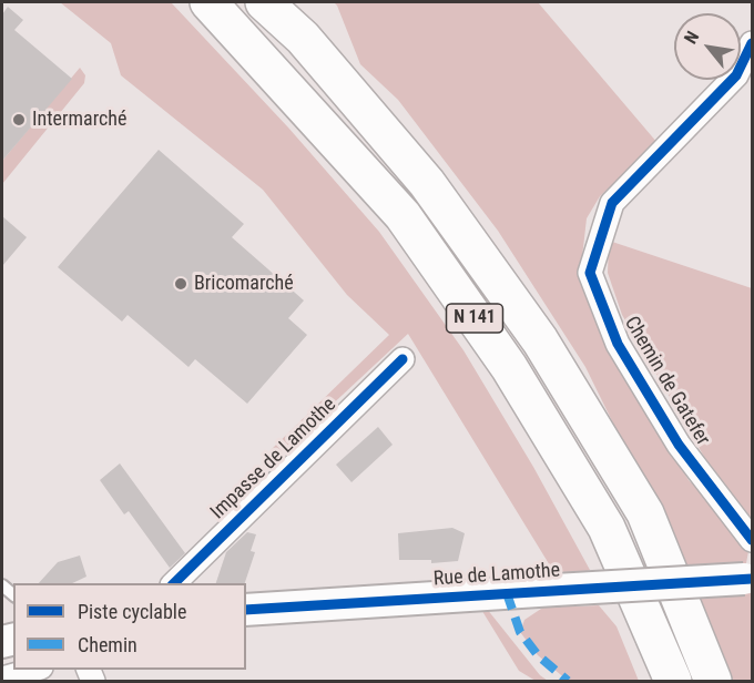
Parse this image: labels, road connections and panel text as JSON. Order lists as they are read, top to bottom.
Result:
{
  "streets": {
    "highway": ["N 141"],
    "street": ["Chemin de Gatefer", "Impasse de Lamothe", "Rue de Lamothe"]
  },
  "places": ["Intermarché", "Bricomarché"],
  "legend": ["Piste cyclable", "Chemin"],
  "north": "top left"
}
